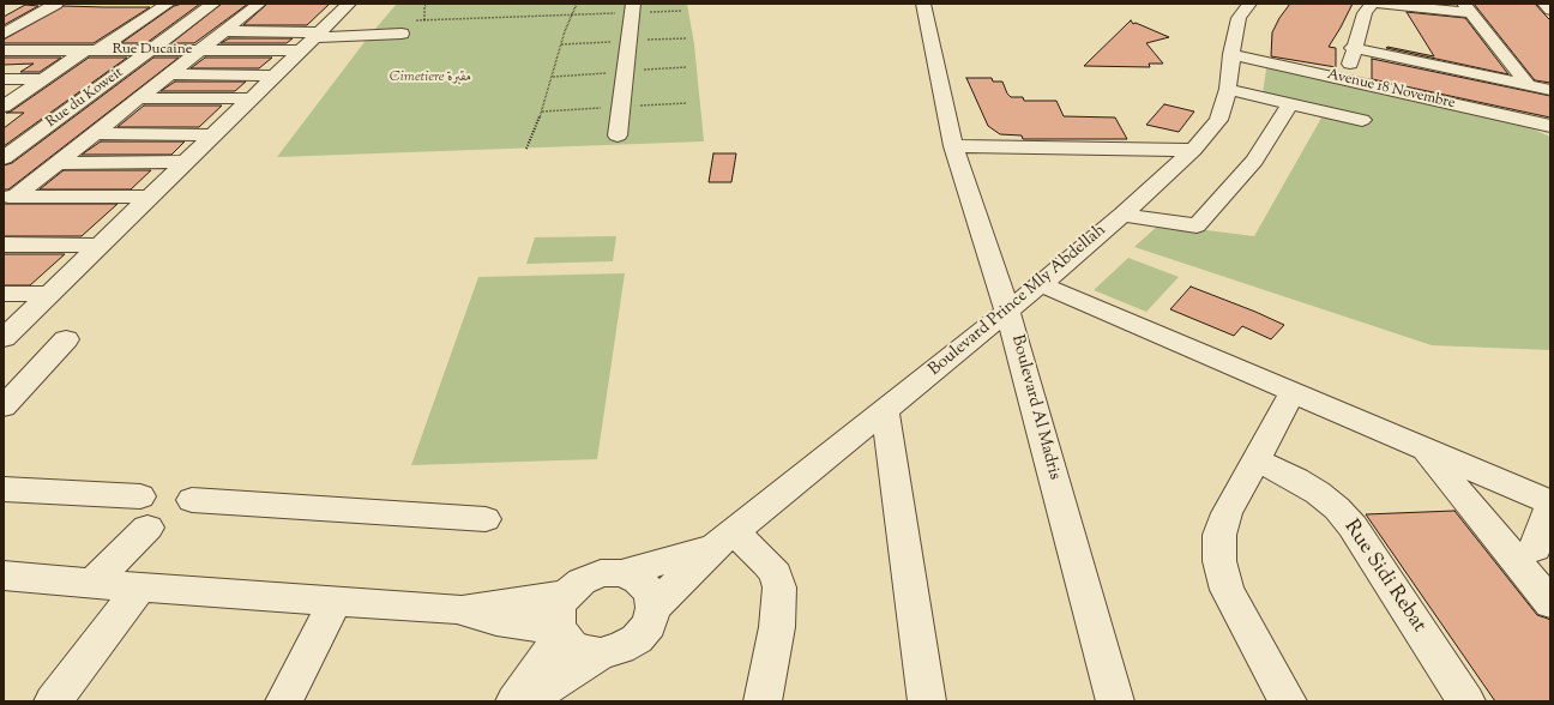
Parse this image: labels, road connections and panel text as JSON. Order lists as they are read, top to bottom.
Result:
{
  "streets": {
    "street": [
      "Rue Ducaine",
      "Avenue 18 Novembre",
      "Rue du Koweit",
      "Boulevard Prince Mly Abdellah",
      "Boulevard Al Madris",
      "Rue Sidi Rebat"
    ]
  },
  "crossings": [
    ["Rue Ducaine", "Rue du Koweit"],
    ["Avenue 18 Novembre", "Boulevard Prince Mly Abdellah"],
    ["Boulevard Prince Mly Abdellah", "Boulevard Al Madris"]
  ],
  "parks": ["Cimetiere مقبرة"]
}
